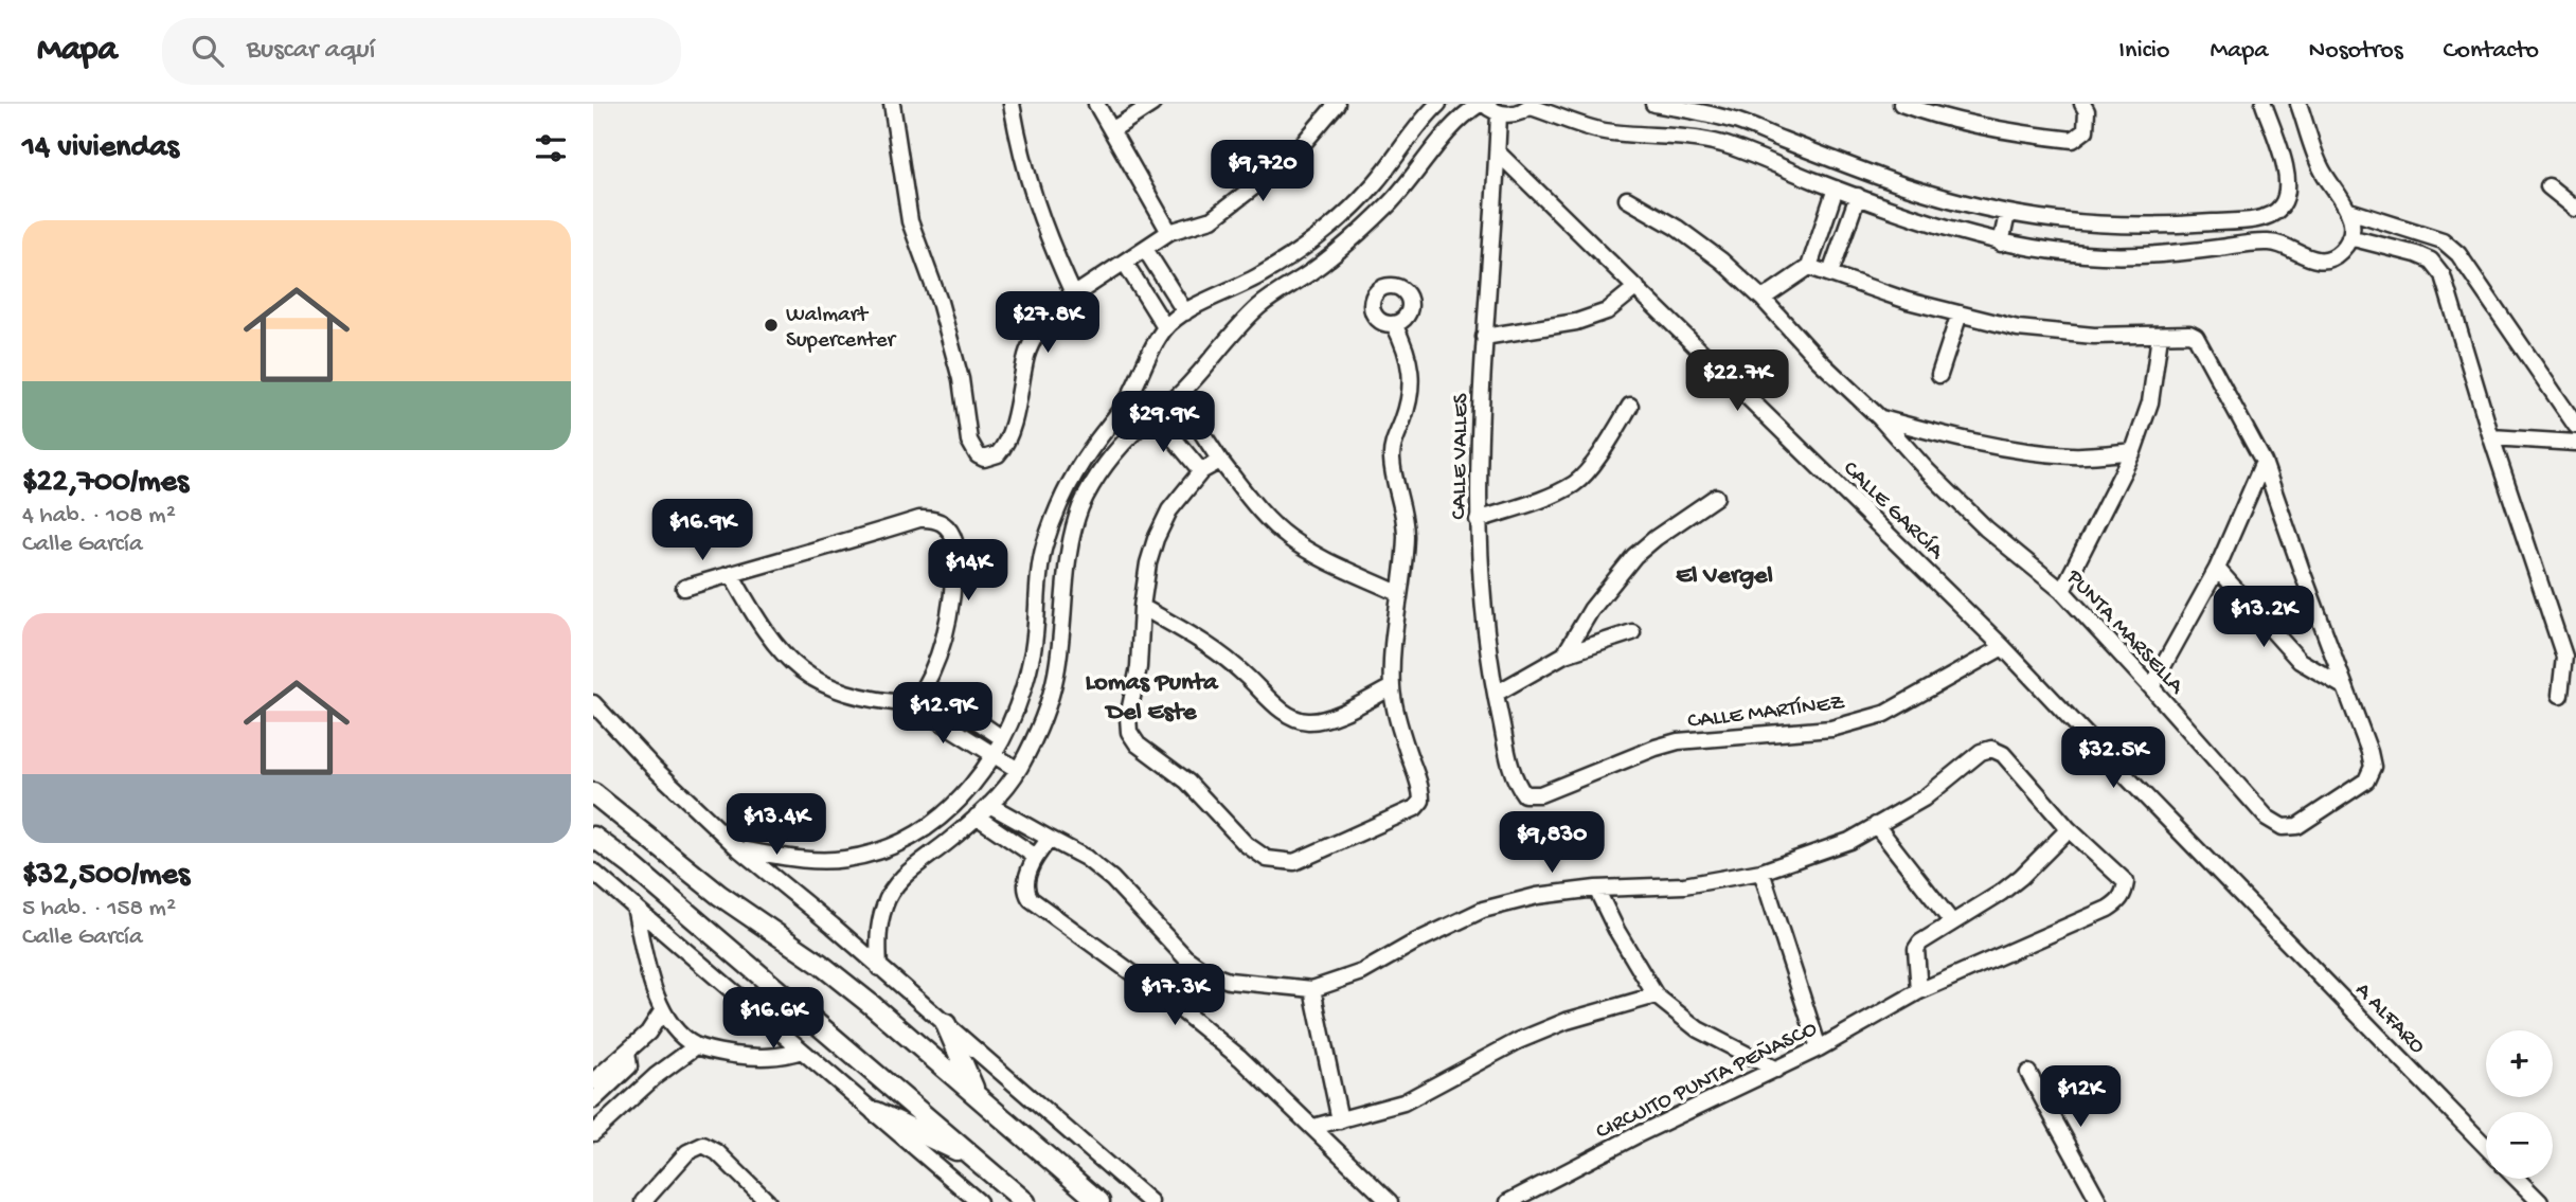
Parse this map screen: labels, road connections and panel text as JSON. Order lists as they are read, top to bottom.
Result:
{
  "streets": {
    "street": [
      "CALLE VALLES",
      "CALLE GARCÍA",
      "PUNTA MARSELLA",
      "CALLE MARTÍNEZ",
      "A ALFARO",
      "CIRCUITO PUNTA PEÑASCO"
    ]
  },
  "crossings": [
    ["CALLE VALLES", "CALLE GARCÍA"],
    ["CALLE VALLES", "CALLE MARTÍNEZ"],
    ["CALLE GARCÍA", "CALLE MARTÍNEZ"],
    ["CALLE GARCÍA", "A ALFARO"]
  ],
  "districts": ["El Vergel", "Lomas Punta Del Este"],
  "places": ["Walmart Supercenter"],
  "page": {
    "header": "Mapa",
    "search": "Buscar aquí",
    "nav": [
      "Inicio",
      "Mapa",
      "Nosotros",
      "Contacto"
    ],
    "heading": "14 viviendas",
    "price": [
      "$9,720",
      "$27.8K",
      "$22.7K",
      "$29.9K",
      "$16.9K",
      "$14K",
      "$13.2K",
      "$12.9K",
      "$32.5K",
      "$13.4K",
      "$9,830",
      "$17.3K",
      "$16.6K",
      "$12K"
    ],
    "list": [
      {
        "name": "$22,700/mes",
        "note": "4 hab. · 108 m² · Calle García"
      },
      {
        "name": "$32,500/mes",
        "note": "5 hab. · 158 m² · Calle García"
      }
    ],
    "map_buttons": ["+", "−"]
  }
}
